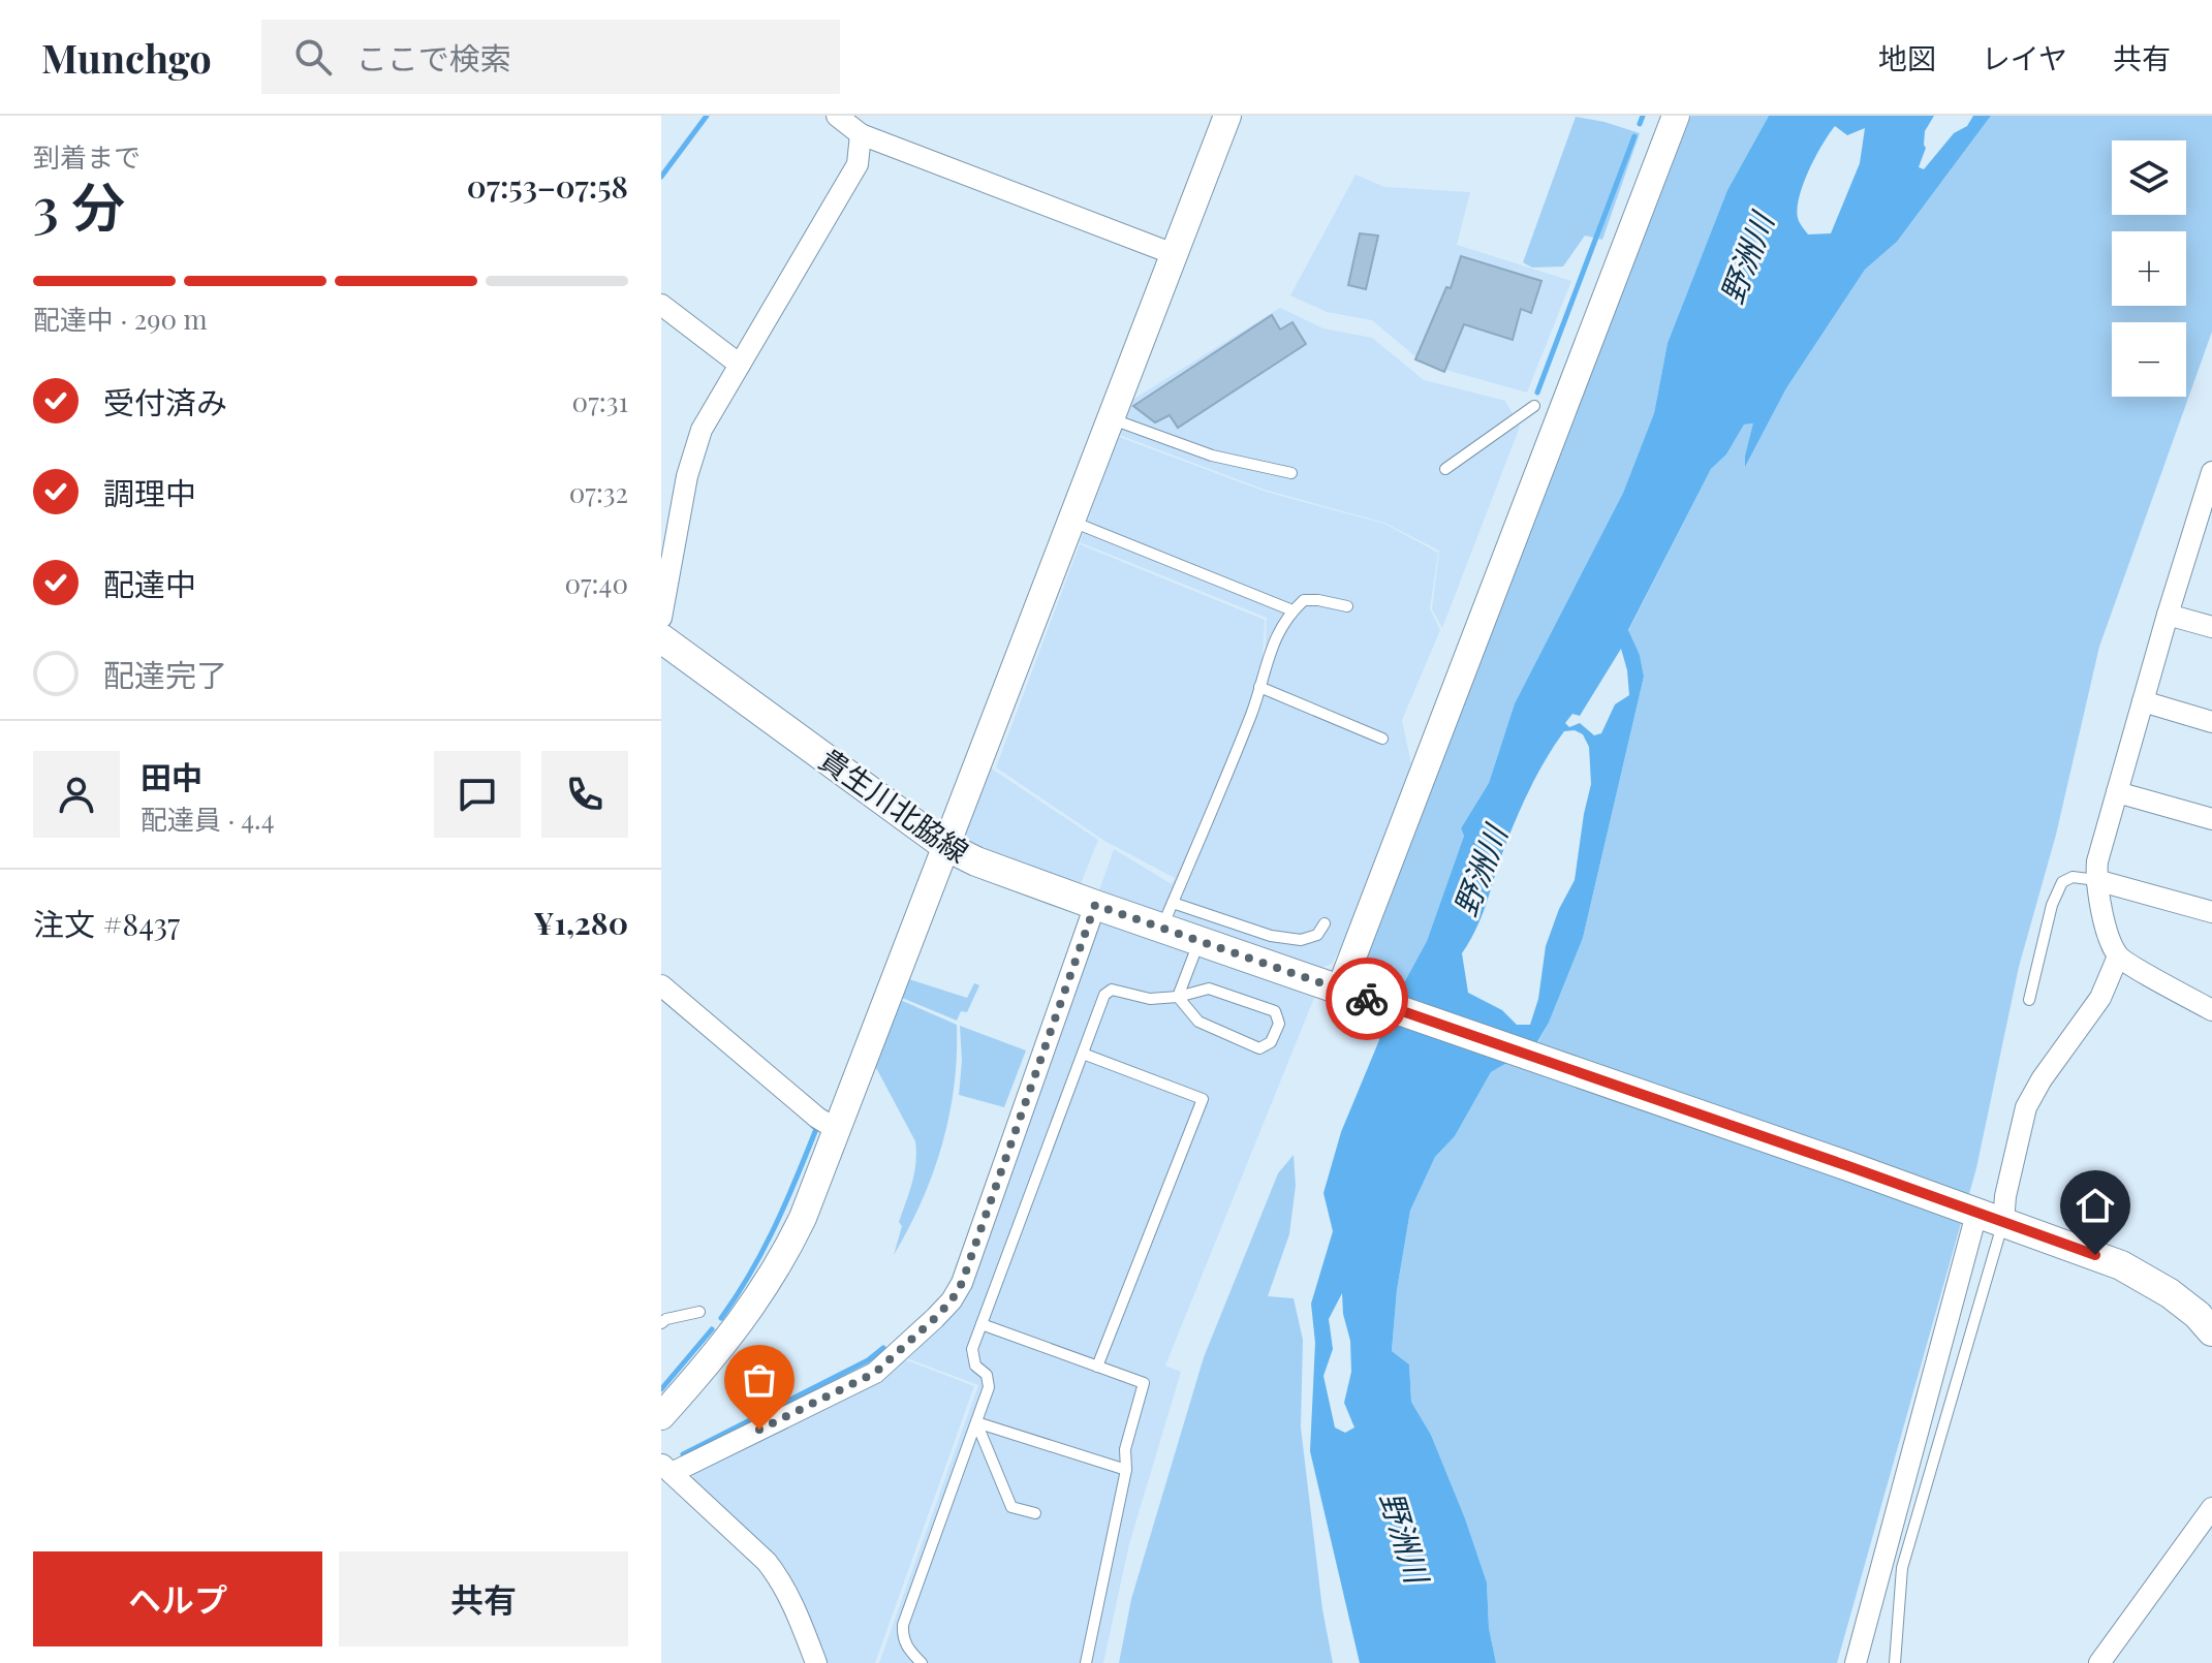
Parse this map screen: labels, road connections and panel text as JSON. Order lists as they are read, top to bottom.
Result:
{
  "streets": {
    "main road": ["貴生川北脇線"]
  },
  "water": ["野洲川"],
  "page": {
    "header": "Munchgo",
    "search": "ここで検索",
    "nav": ["地図", "レイヤ", "共有"],
    "heading": ["3 分", "到着まで", "07:53–07:58"],
    "panel": [
      "田中",
      "配達員 · 4.4",
      "注文 #8437",
      "¥1,280"
    ],
    "map_buttons": ["+", "−"],
    "bar": "配達中 · 290 m",
    "list": [
      ["受付済み", "07:31"],
      ["調理中", "07:32"],
      ["配達中", "07:40"],
      "配達完了"
    ],
    "buttons": ["ヘルプ", "共有"]
  }
}
